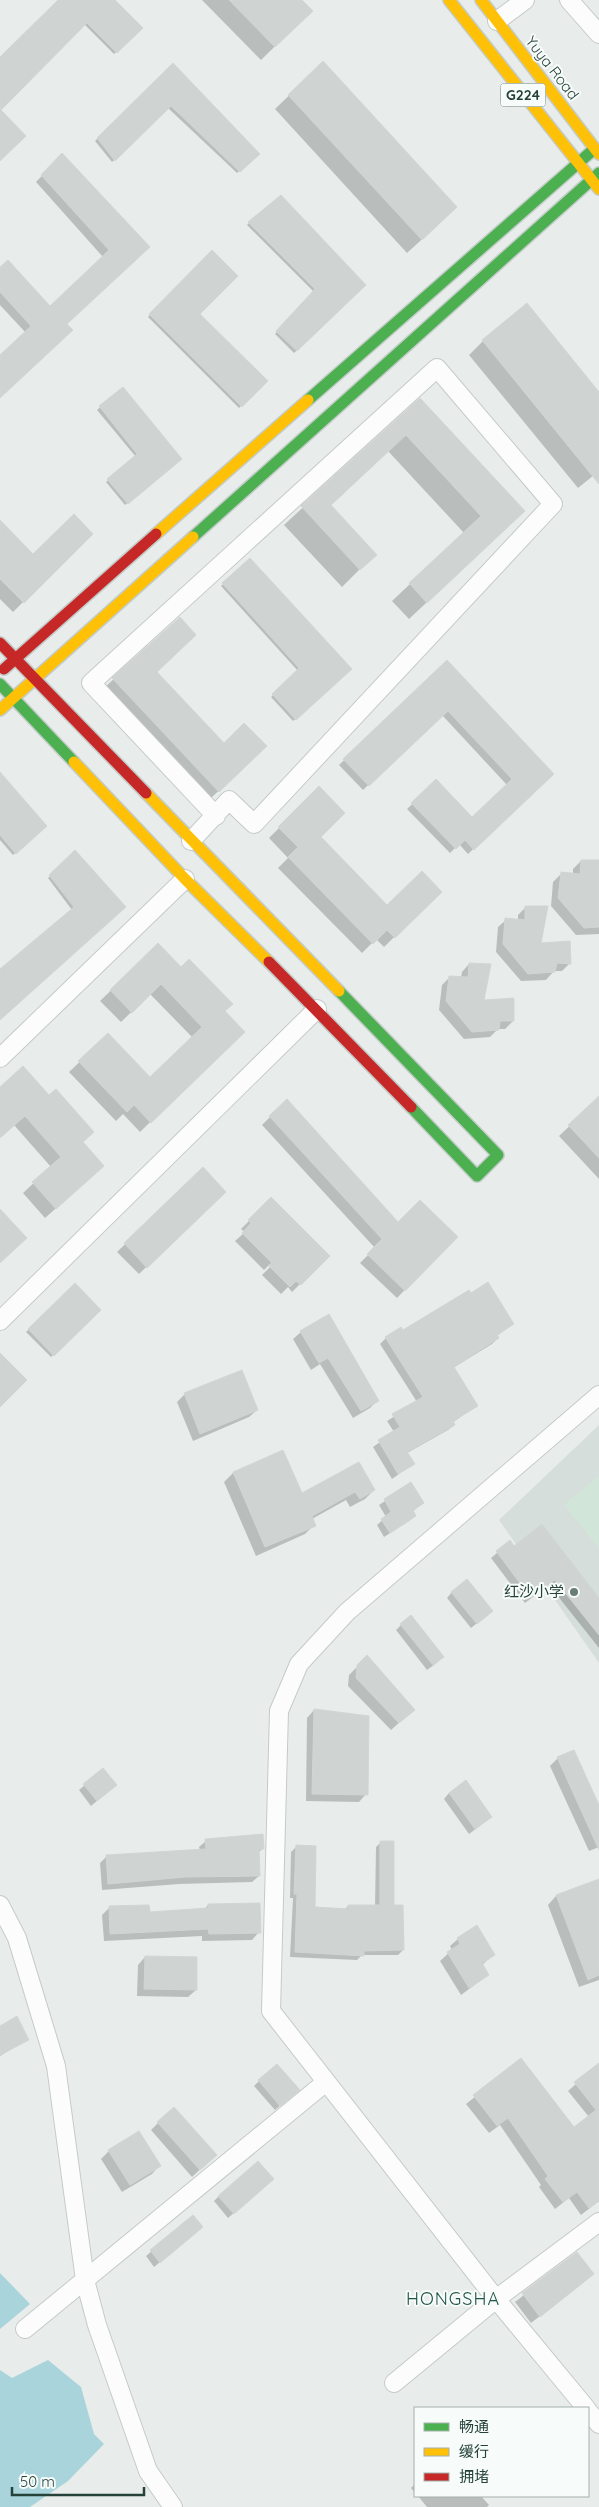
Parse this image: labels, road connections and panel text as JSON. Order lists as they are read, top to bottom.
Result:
{
  "streets": {
    "main road": ["Yuya Road", "G224"]
  },
  "districts": ["HONGSHA"],
  "places": ["红沙小学"],
  "legend": ["畅通", "缓行", "拥堵"],
  "scale_bar": "50 m"
}
